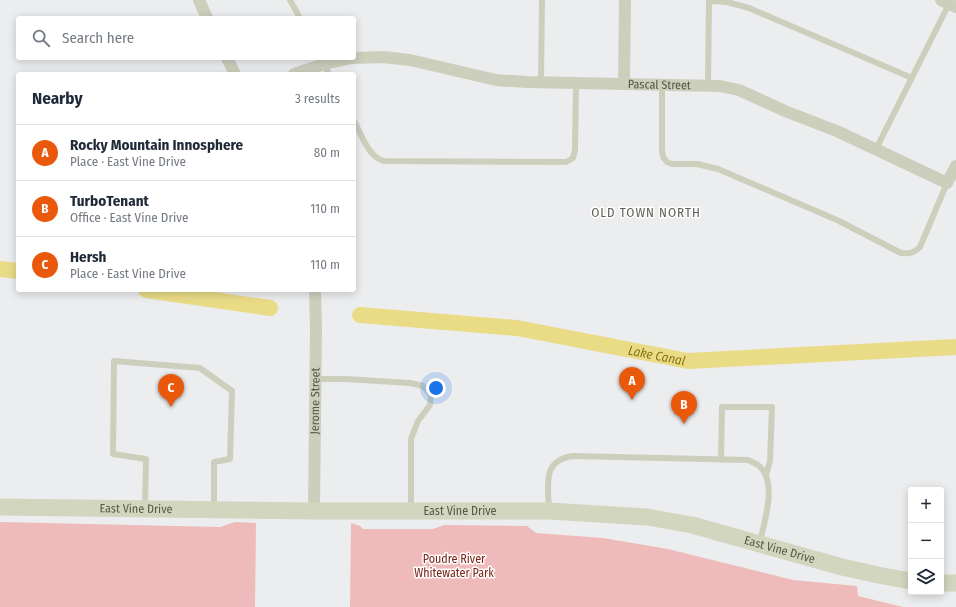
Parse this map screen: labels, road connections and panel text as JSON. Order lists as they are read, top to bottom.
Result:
{
  "streets": {
    "main road": ["East Vine Drive"],
    "street": ["Pascal Street", "Jerome Street"]
  },
  "crossings": [
    ["Jerome Street", "East Vine Drive"]
  ],
  "districts": ["OLD TOWN NORTH"],
  "water": ["Lake Canal"],
  "parks": ["Poudre River Whitewater Park"],
  "page": {
    "search": "Search here",
    "heading": ["Nearby", "3 results"],
    "list": [
      {
        "mark": "A",
        "name": "Rocky Mountain Innosphere",
        "note": "Place · East Vine Drive",
        "value": "80 m"
      },
      {
        "mark": "B",
        "name": "TurboTenant",
        "note": "Office · East Vine Drive",
        "value": "110 m"
      },
      {
        "mark": "C",
        "name": "Hersh",
        "note": "Place · East Vine Drive",
        "value": "110 m"
      }
    ],
    "pins": ["A", "C", "B"],
    "map_buttons": ["+", "−"]
  }
}
